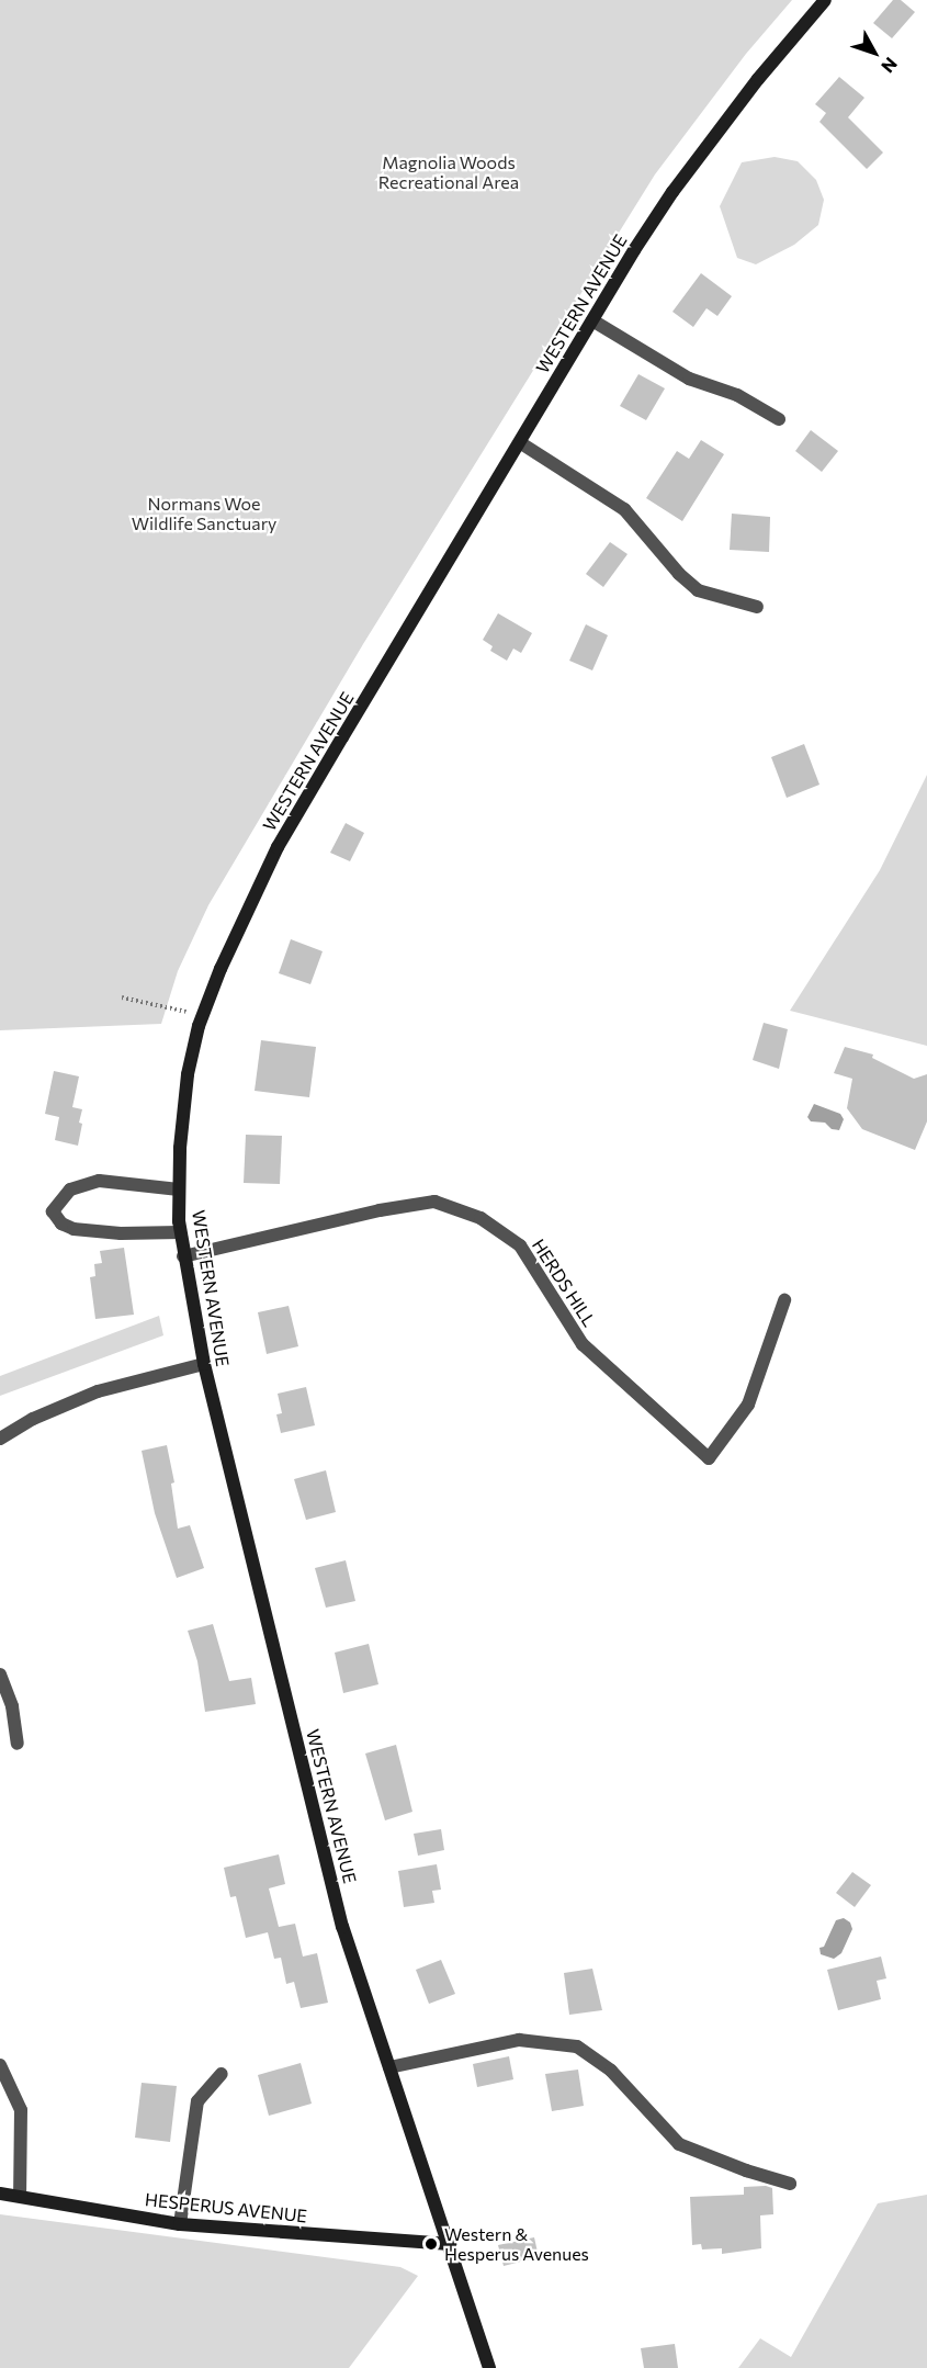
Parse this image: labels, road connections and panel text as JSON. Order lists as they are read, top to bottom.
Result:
{
  "streets": {
    "main road": ["WESTERN AVENUE", "HESPERUS AVENUE"],
    "street": ["HERDS HILL"]
  },
  "crossings": [
    ["WESTERN AVENUE", "HERDS HILL"],
    ["WESTERN AVENUE", "HESPERUS AVENUE"]
  ],
  "parks": ["Magnolia Woods Recreational Area", "Normans Woe Wildlife Sanctuary"],
  "places": ["Western & Hesperus Avenues"],
  "north": "bottom right"
}
